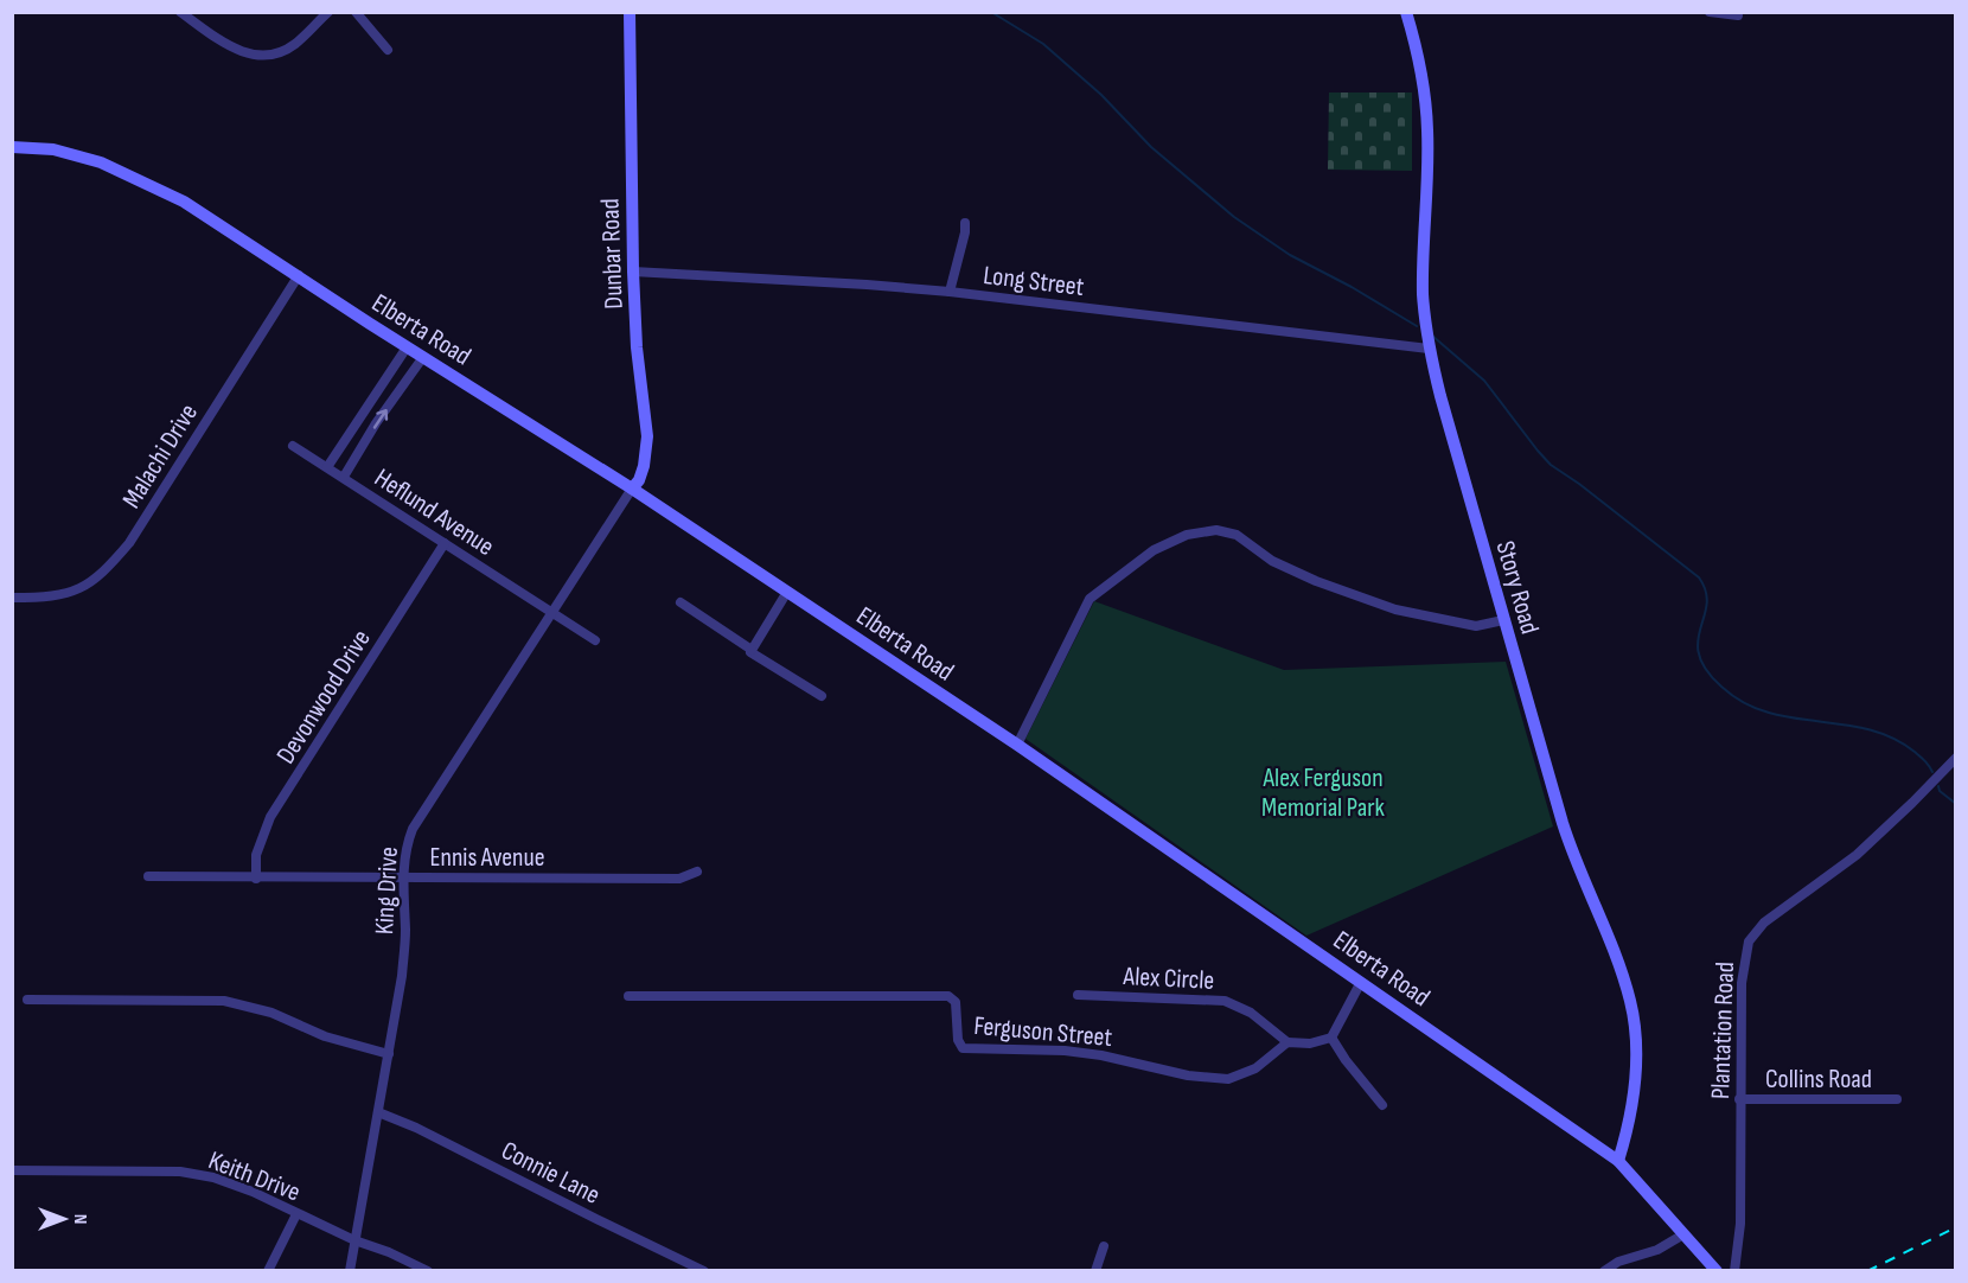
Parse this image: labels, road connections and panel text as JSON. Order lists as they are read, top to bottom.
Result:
{
  "streets": {
    "street": [
      "Dunbar Road",
      "Long Street",
      "Elberta Road",
      "Malachi Drive",
      "Heflund Avenue",
      "Story Road",
      "Devonwood Drive",
      "Ennis Avenue",
      "King Drive",
      "Alex Circle",
      "Ferguson Street",
      "Plantation Road",
      "Collins Road",
      "Connie Lane",
      "Keith Drive"
    ]
  },
  "crossings": [
    ["Dunbar Road", "Long Street"],
    ["Dunbar Road", "Elberta Road"],
    ["Dunbar Road", "King Drive"],
    ["Long Street", "Story Road"],
    ["Elberta Road", "Malachi Drive"],
    ["Elberta Road", "Heflund Avenue"],
    ["Elberta Road", "Story Road"],
    ["Elberta Road", "King Drive"],
    ["Heflund Avenue", "Devonwood Drive"],
    ["Heflund Avenue", "King Drive"],
    ["Devonwood Drive", "Ennis Avenue"],
    ["Ennis Avenue", "King Drive"],
    ["King Drive", "Connie Lane"],
    ["King Drive", "Keith Drive"],
    ["Alex Circle", "Ferguson Street"],
    ["Plantation Road", "Collins Road"]
  ],
  "parks": ["Alex Ferguson Memorial Park"],
  "north": "right"
}
